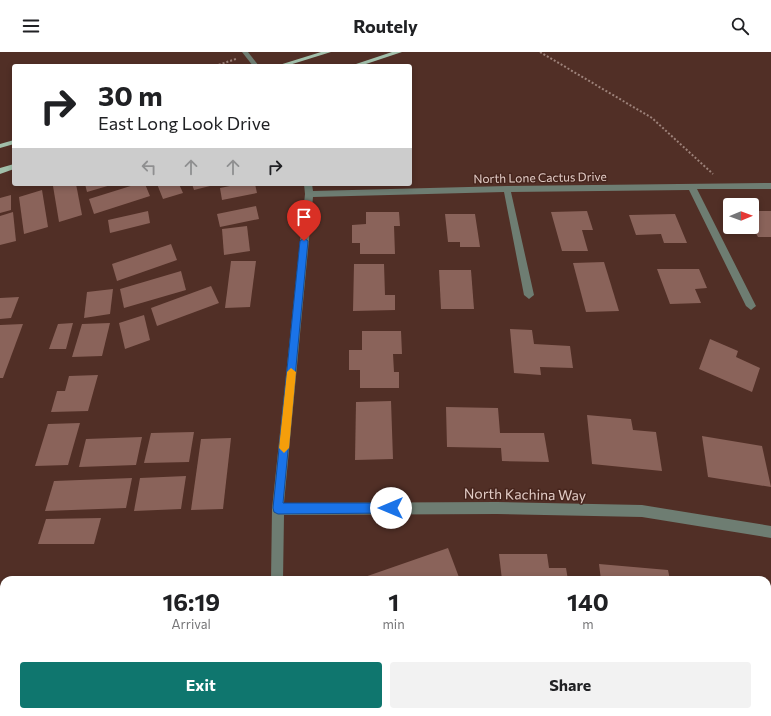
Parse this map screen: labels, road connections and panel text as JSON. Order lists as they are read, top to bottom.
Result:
{
  "streets": {
    "street": ["North Lone Cactus Drive", "North Kachina Way"]
  },
  "north": "right",
  "page": {
    "header": "Routely",
    "turn": ["30 m", "East Long Look Drive"],
    "eta": [
      "16:19",
      "Arrival",
      "1",
      "min",
      "140",
      "m"
    ],
    "buttons": ["Exit", "Share"]
  }
}
